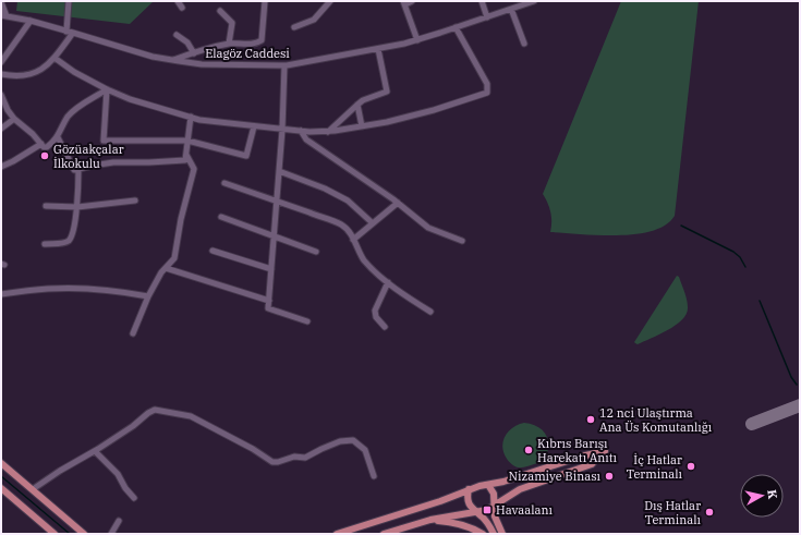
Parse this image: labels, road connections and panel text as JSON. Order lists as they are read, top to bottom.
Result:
{
  "streets": {
    "street": ["Elagöz Caddesi"]
  },
  "places": {
    "other": [
      "Gözüakçalar İlkokulu",
      "12 nci Ulaştırma Ana Üs Komutanlığı",
      "Kıbrıs Barışı Harekatı Anıtı",
      "İç Hatlar Terminalı",
      "Nizamiye Binası",
      "Dış Hatlar Terminalı"
    ],
    "transit": ["Havaalanı"]
  },
  "north": "right"
}
